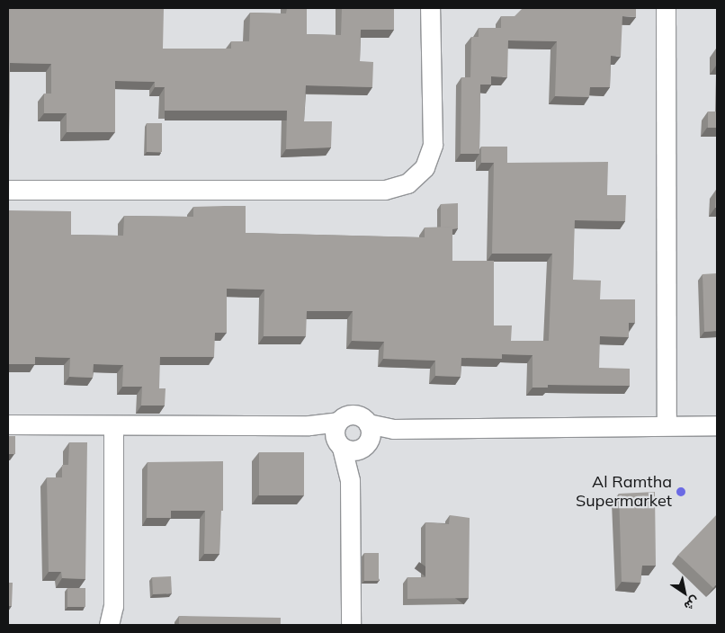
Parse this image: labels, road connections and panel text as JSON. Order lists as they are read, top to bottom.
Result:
{
  "places": ["Al Ramtha Supermarket"],
  "north": "bottom right"
}
